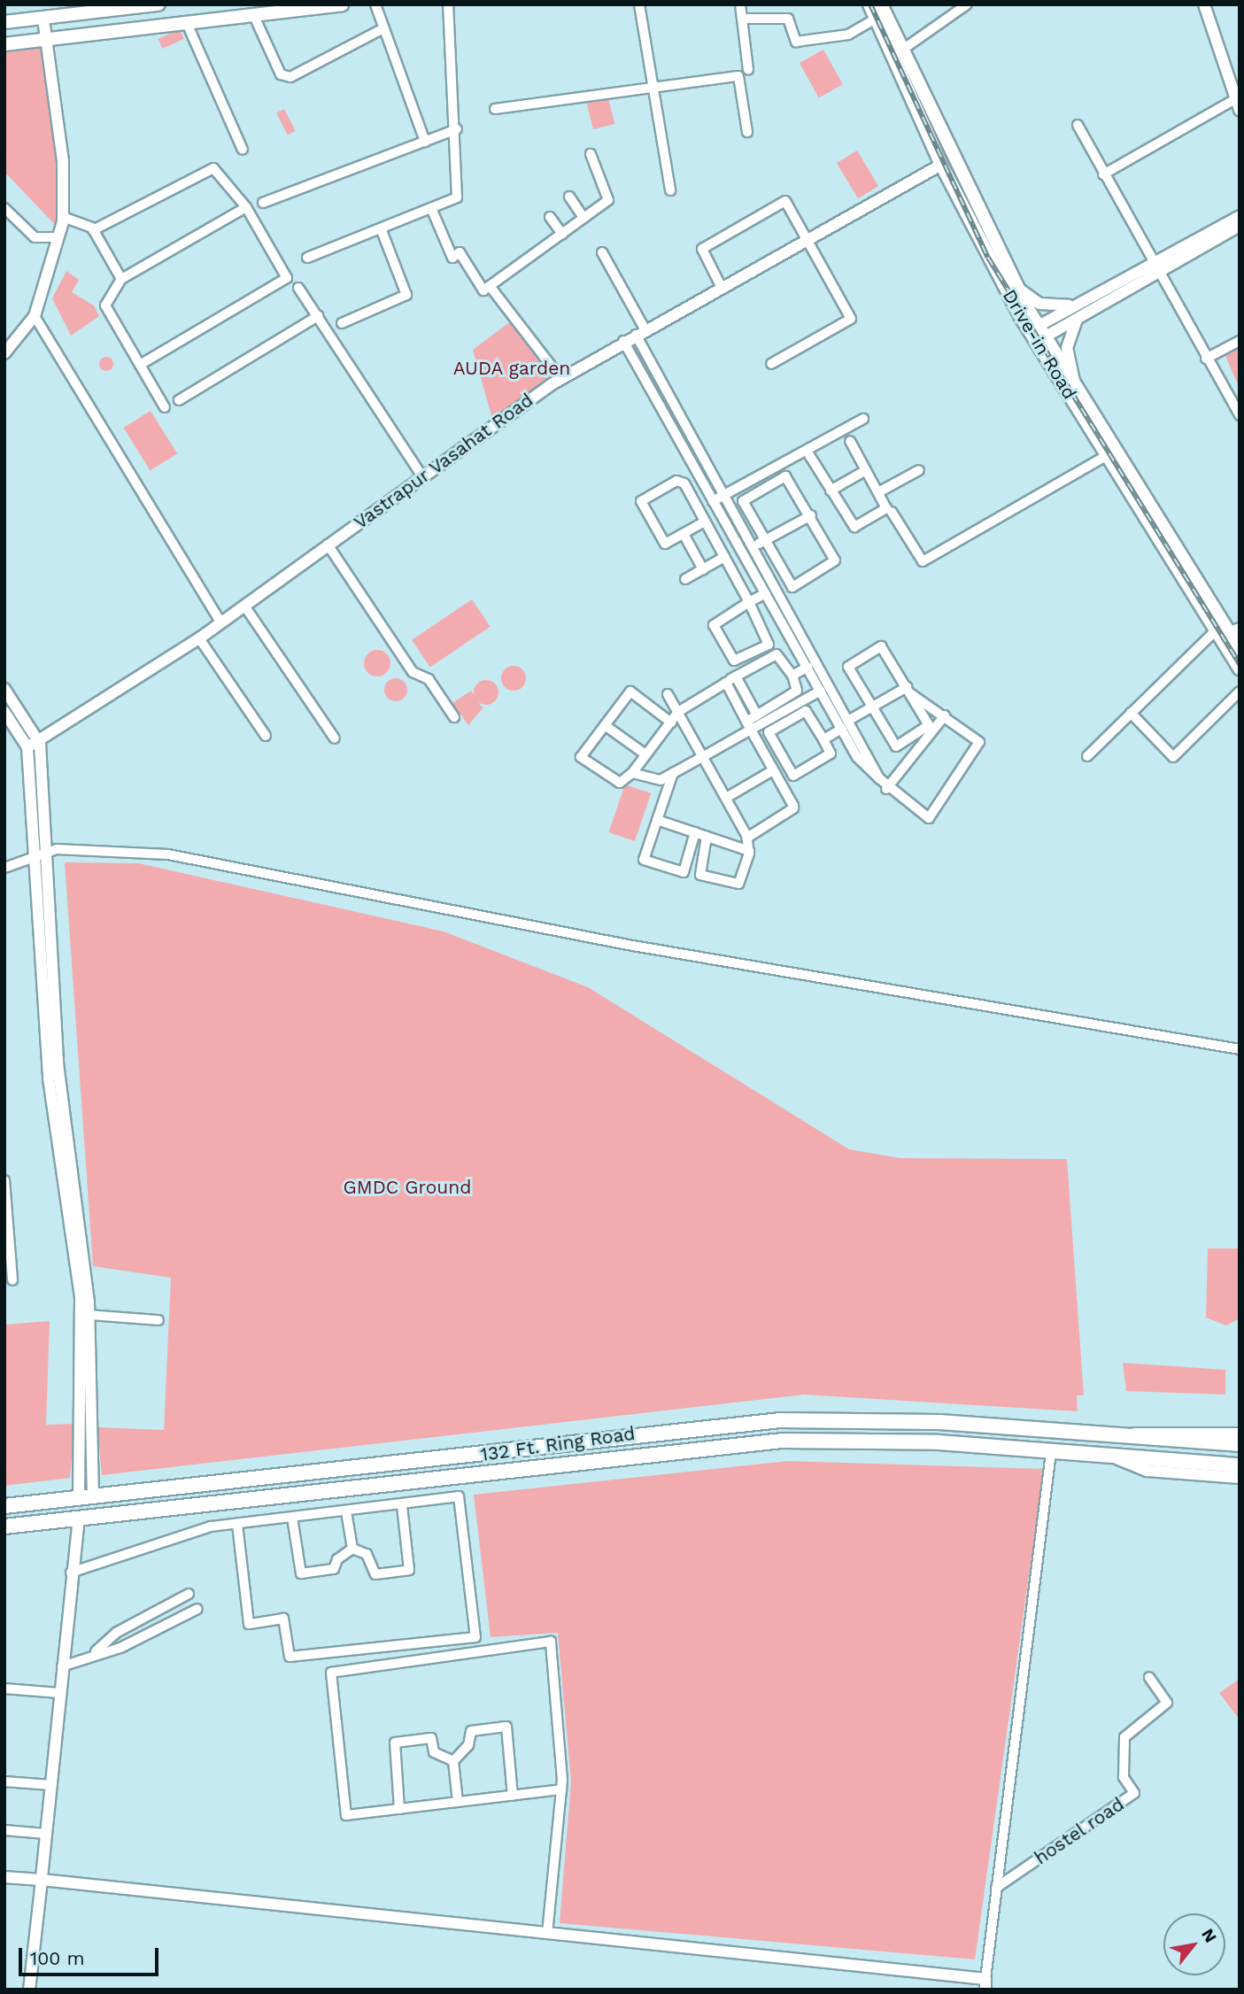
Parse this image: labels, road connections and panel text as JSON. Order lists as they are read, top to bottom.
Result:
{
  "streets": {
    "main road": ["Drive-in Road", "132 Ft. Ring Road"],
    "street": ["Vastrapur Vasahat Road", "hostel road"]
  },
  "crossings": [
    ["Drive-in Road", "Vastrapur Vasahat Road"]
  ],
  "parks": ["AUDA garden", "GMDC Ground"],
  "scale_bar": "100 m",
  "north": "top right"
}
